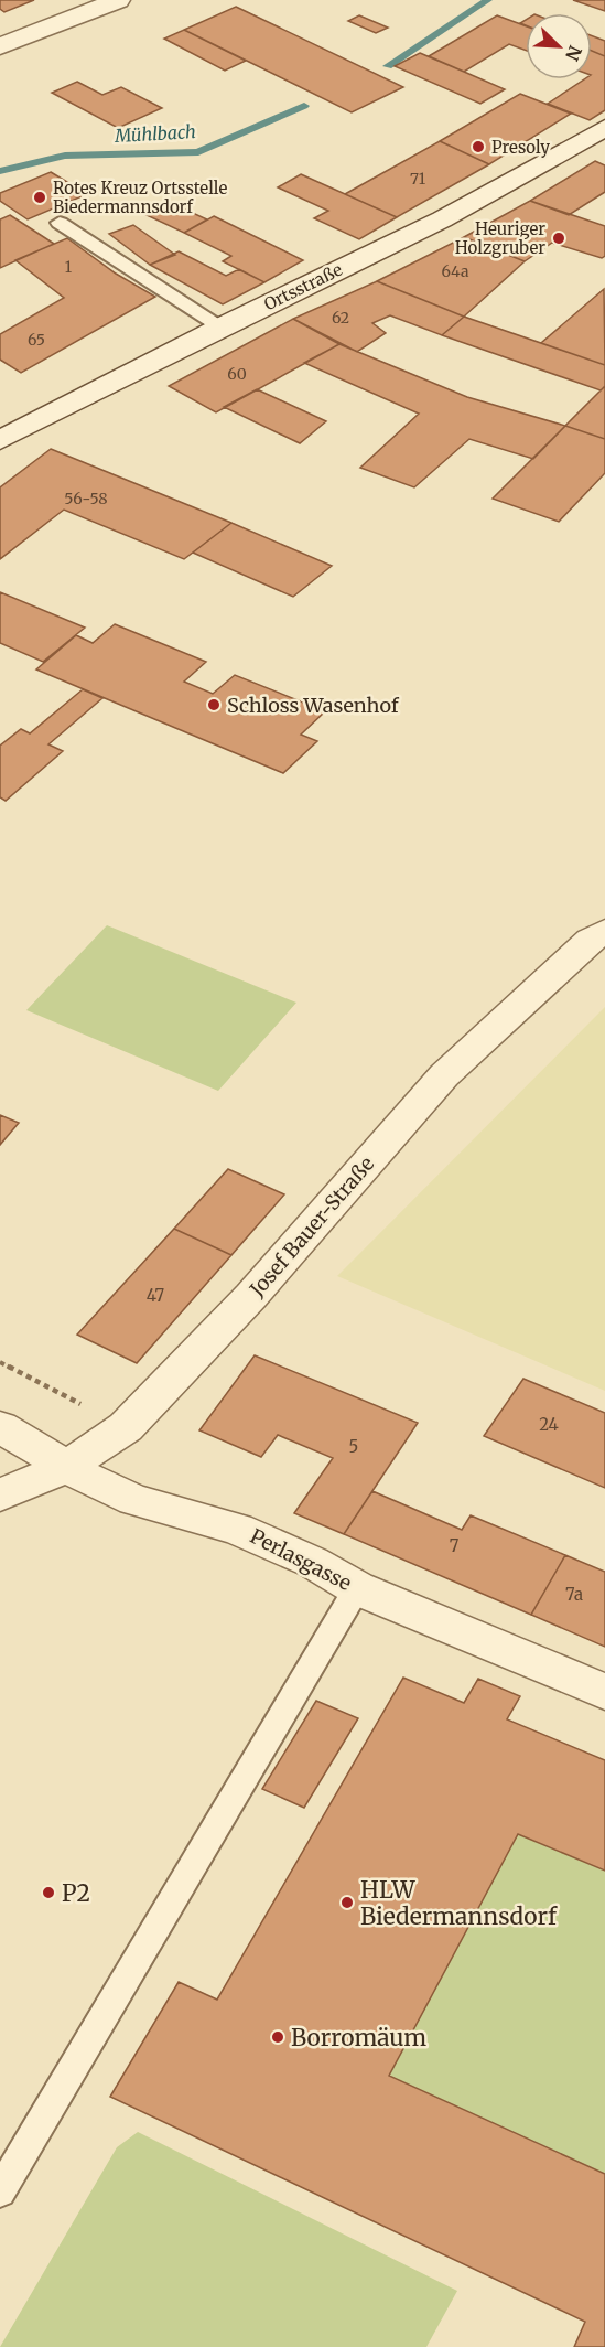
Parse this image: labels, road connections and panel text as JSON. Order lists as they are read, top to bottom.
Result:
{
  "streets": {
    "street": ["Ortsstraße", "Josef Bauer-Straße", "Perlasgasse"]
  },
  "crossings": [
    ["Josef Bauer-Straße", "Perlasgasse"]
  ],
  "water": ["Mühlbach"],
  "places": [
    "Presoly",
    "Rotes Kreuz Ortsstelle Biedermannsdorf",
    "Heuriger Holzgruber",
    "Schloss Wasenhof",
    "P2",
    "HLW Biedermannsdorf",
    "Borromäum"
  ],
  "house_numbers": [
    "71",
    "1",
    "64a",
    "62",
    "65",
    "60",
    "56-58",
    "47",
    "24",
    "5",
    "7",
    "7a"
  ],
  "north": "bottom right"
}
